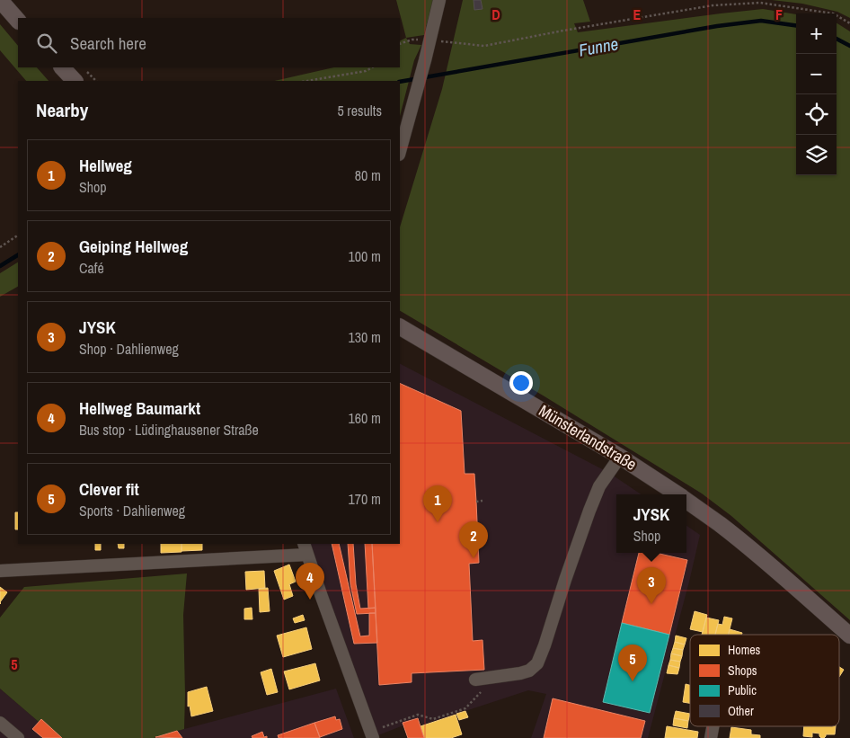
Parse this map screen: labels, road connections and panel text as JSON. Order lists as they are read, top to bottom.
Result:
{
  "streets": {
    "main road": ["Münsterlandstraße"]
  },
  "water": ["Funne"],
  "legend": [
    "Homes",
    "Shops",
    "Public",
    "Other"
  ],
  "page": {
    "map_buttons": ["+", "−"],
    "search": "Search here",
    "heading": ["Nearby", "5 results"],
    "list": [
      {
        "mark": "1",
        "name": "Hellweg",
        "note": "Shop",
        "value": "80 m"
      },
      {
        "mark": "2",
        "name": "Geiping Hellweg",
        "note": "Café",
        "value": "100 m"
      },
      {
        "mark": "3",
        "name": "JYSK",
        "note": "Shop · Dahlienweg",
        "value": "130 m"
      },
      {
        "mark": "4",
        "name": "Hellweg Baumarkt",
        "note": "Bus stop · Lüdinghausener Straße",
        "value": "160 m"
      },
      {
        "mark": "5",
        "name": "Clever fit",
        "note": "Sports · Dahlienweg",
        "value": "170 m"
      }
    ],
    "pins": [
      "1",
      "2",
      "4",
      "3",
      "5"
    ],
    "popup": ["JYSK", "Shop"]
  },
  "grid": {
    "columns": ["D", "E", "F"],
    "rows": ["5"]
  }
}
